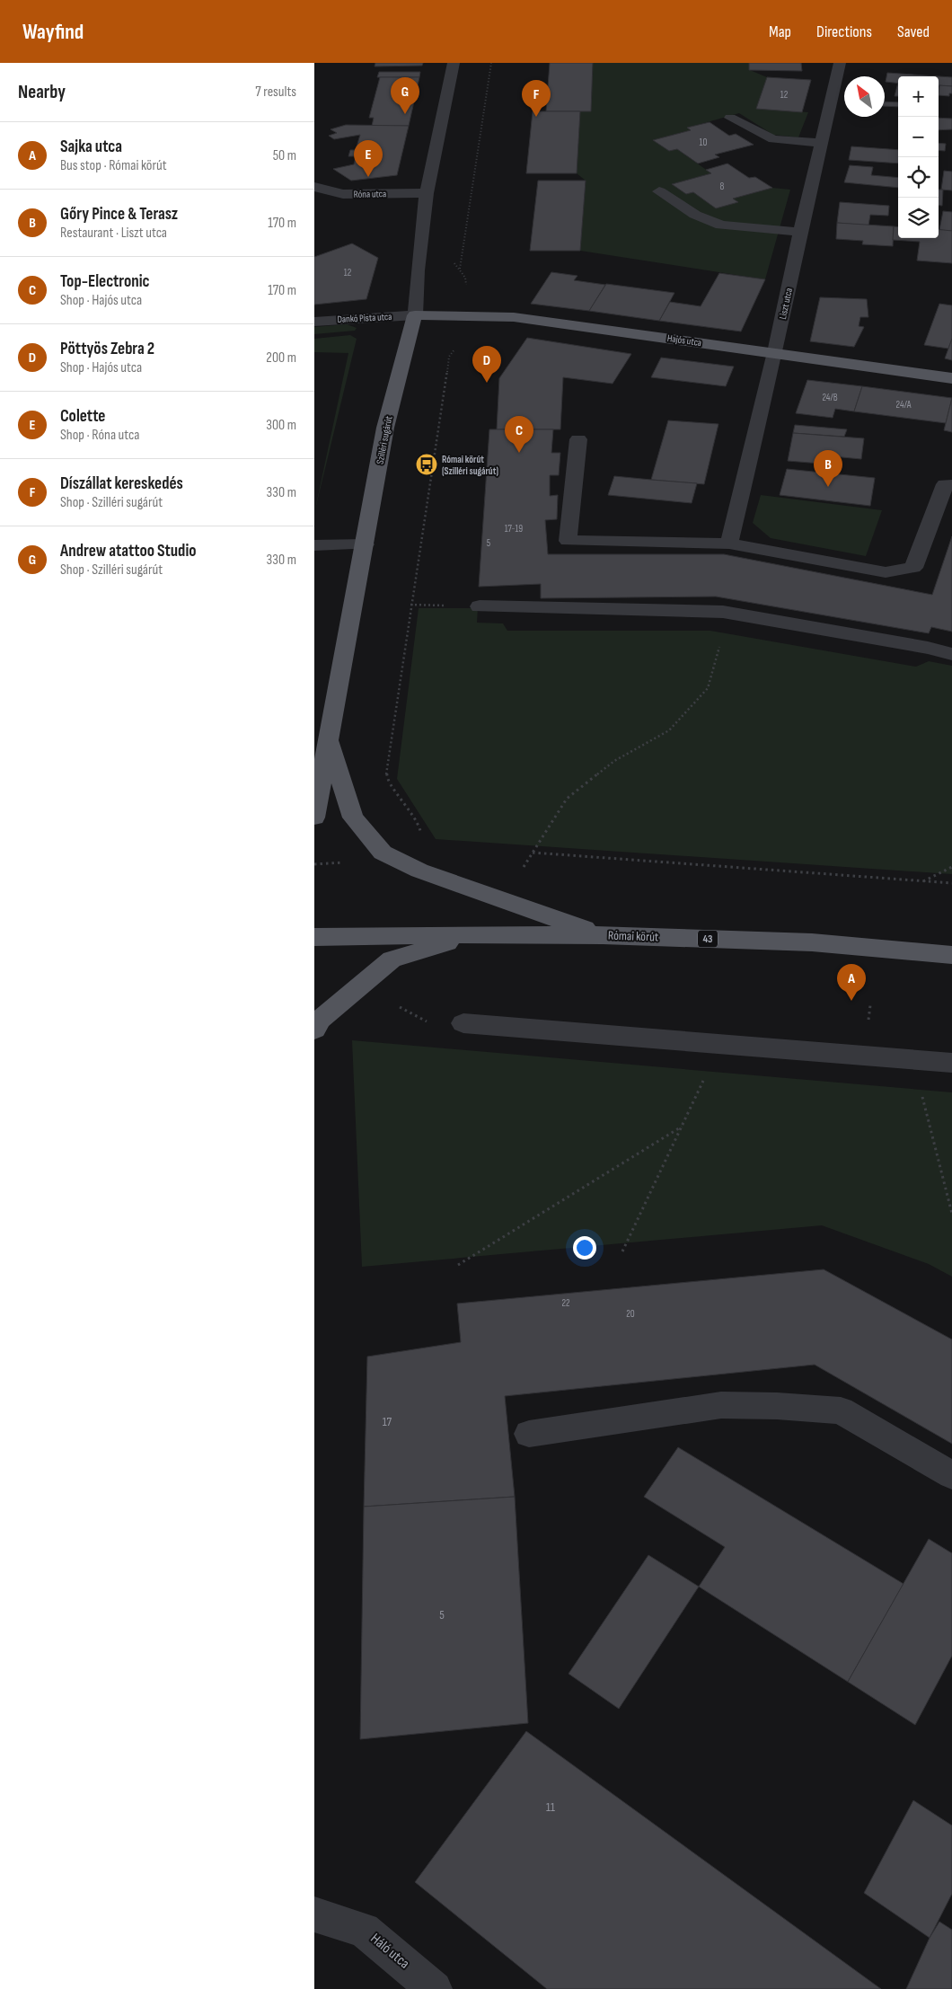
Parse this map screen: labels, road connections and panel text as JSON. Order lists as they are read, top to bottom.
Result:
{
  "streets": {
    "main road": [
      "Hajós utca",
      "Szilléri sugárút",
      "Római körút",
      "43"
    ],
    "street": [
      "Róna utca",
      "Liszt utca",
      "Dankó Pista utca",
      "Háló utca"
    ]
  },
  "crossings": [
    ["Róna utca", "Szilléri sugárút"],
    ["Liszt utca", "Hajós utca"],
    ["Dankó Pista utca", "Hajós utca"],
    ["Dankó Pista utca", "Szilléri sugárút"],
    ["Hajós utca", "Szilléri sugárút"]
  ],
  "places": {
    "bus stop": ["Római körút (Szilléri sugárút)"]
  },
  "house_numbers": [
    "12",
    "10",
    "8",
    "12",
    "24/B",
    "24/A",
    "17-19",
    "5",
    "22",
    "20",
    "17",
    "5",
    "11"
  ],
  "north": "top left",
  "page": {
    "header": "Wayfind",
    "nav": ["Map", "Directions", "Saved"],
    "heading": ["Nearby", "7 results"],
    "map_buttons": ["+", "−"],
    "pins": [
      "G",
      "F",
      "E",
      "D",
      "C",
      "B",
      "A"
    ],
    "list": [
      {
        "mark": "A",
        "name": "Sajka utca",
        "note": "Bus stop · Római körút",
        "value": "50 m"
      },
      {
        "mark": "B",
        "name": "Gőry Pince & Terasz",
        "note": "Restaurant · Liszt utca",
        "value": "170 m"
      },
      {
        "mark": "C",
        "name": "Top-Electronic",
        "note": "Shop · Hajós utca",
        "value": "170 m"
      },
      {
        "mark": "D",
        "name": "Pöttyös Zebra 2",
        "note": "Shop · Hajós utca",
        "value": "200 m"
      },
      {
        "mark": "E",
        "name": "Colette",
        "note": "Shop · Róna utca",
        "value": "300 m"
      },
      {
        "mark": "F",
        "name": "Díszállat kereskedés",
        "note": "Shop · Szilléri sugárút",
        "value": "330 m"
      },
      {
        "mark": "G",
        "name": "Andrew atattoo Studio",
        "note": "Shop · Szilléri sugárút",
        "value": "330 m"
      }
    ]
  }
}
